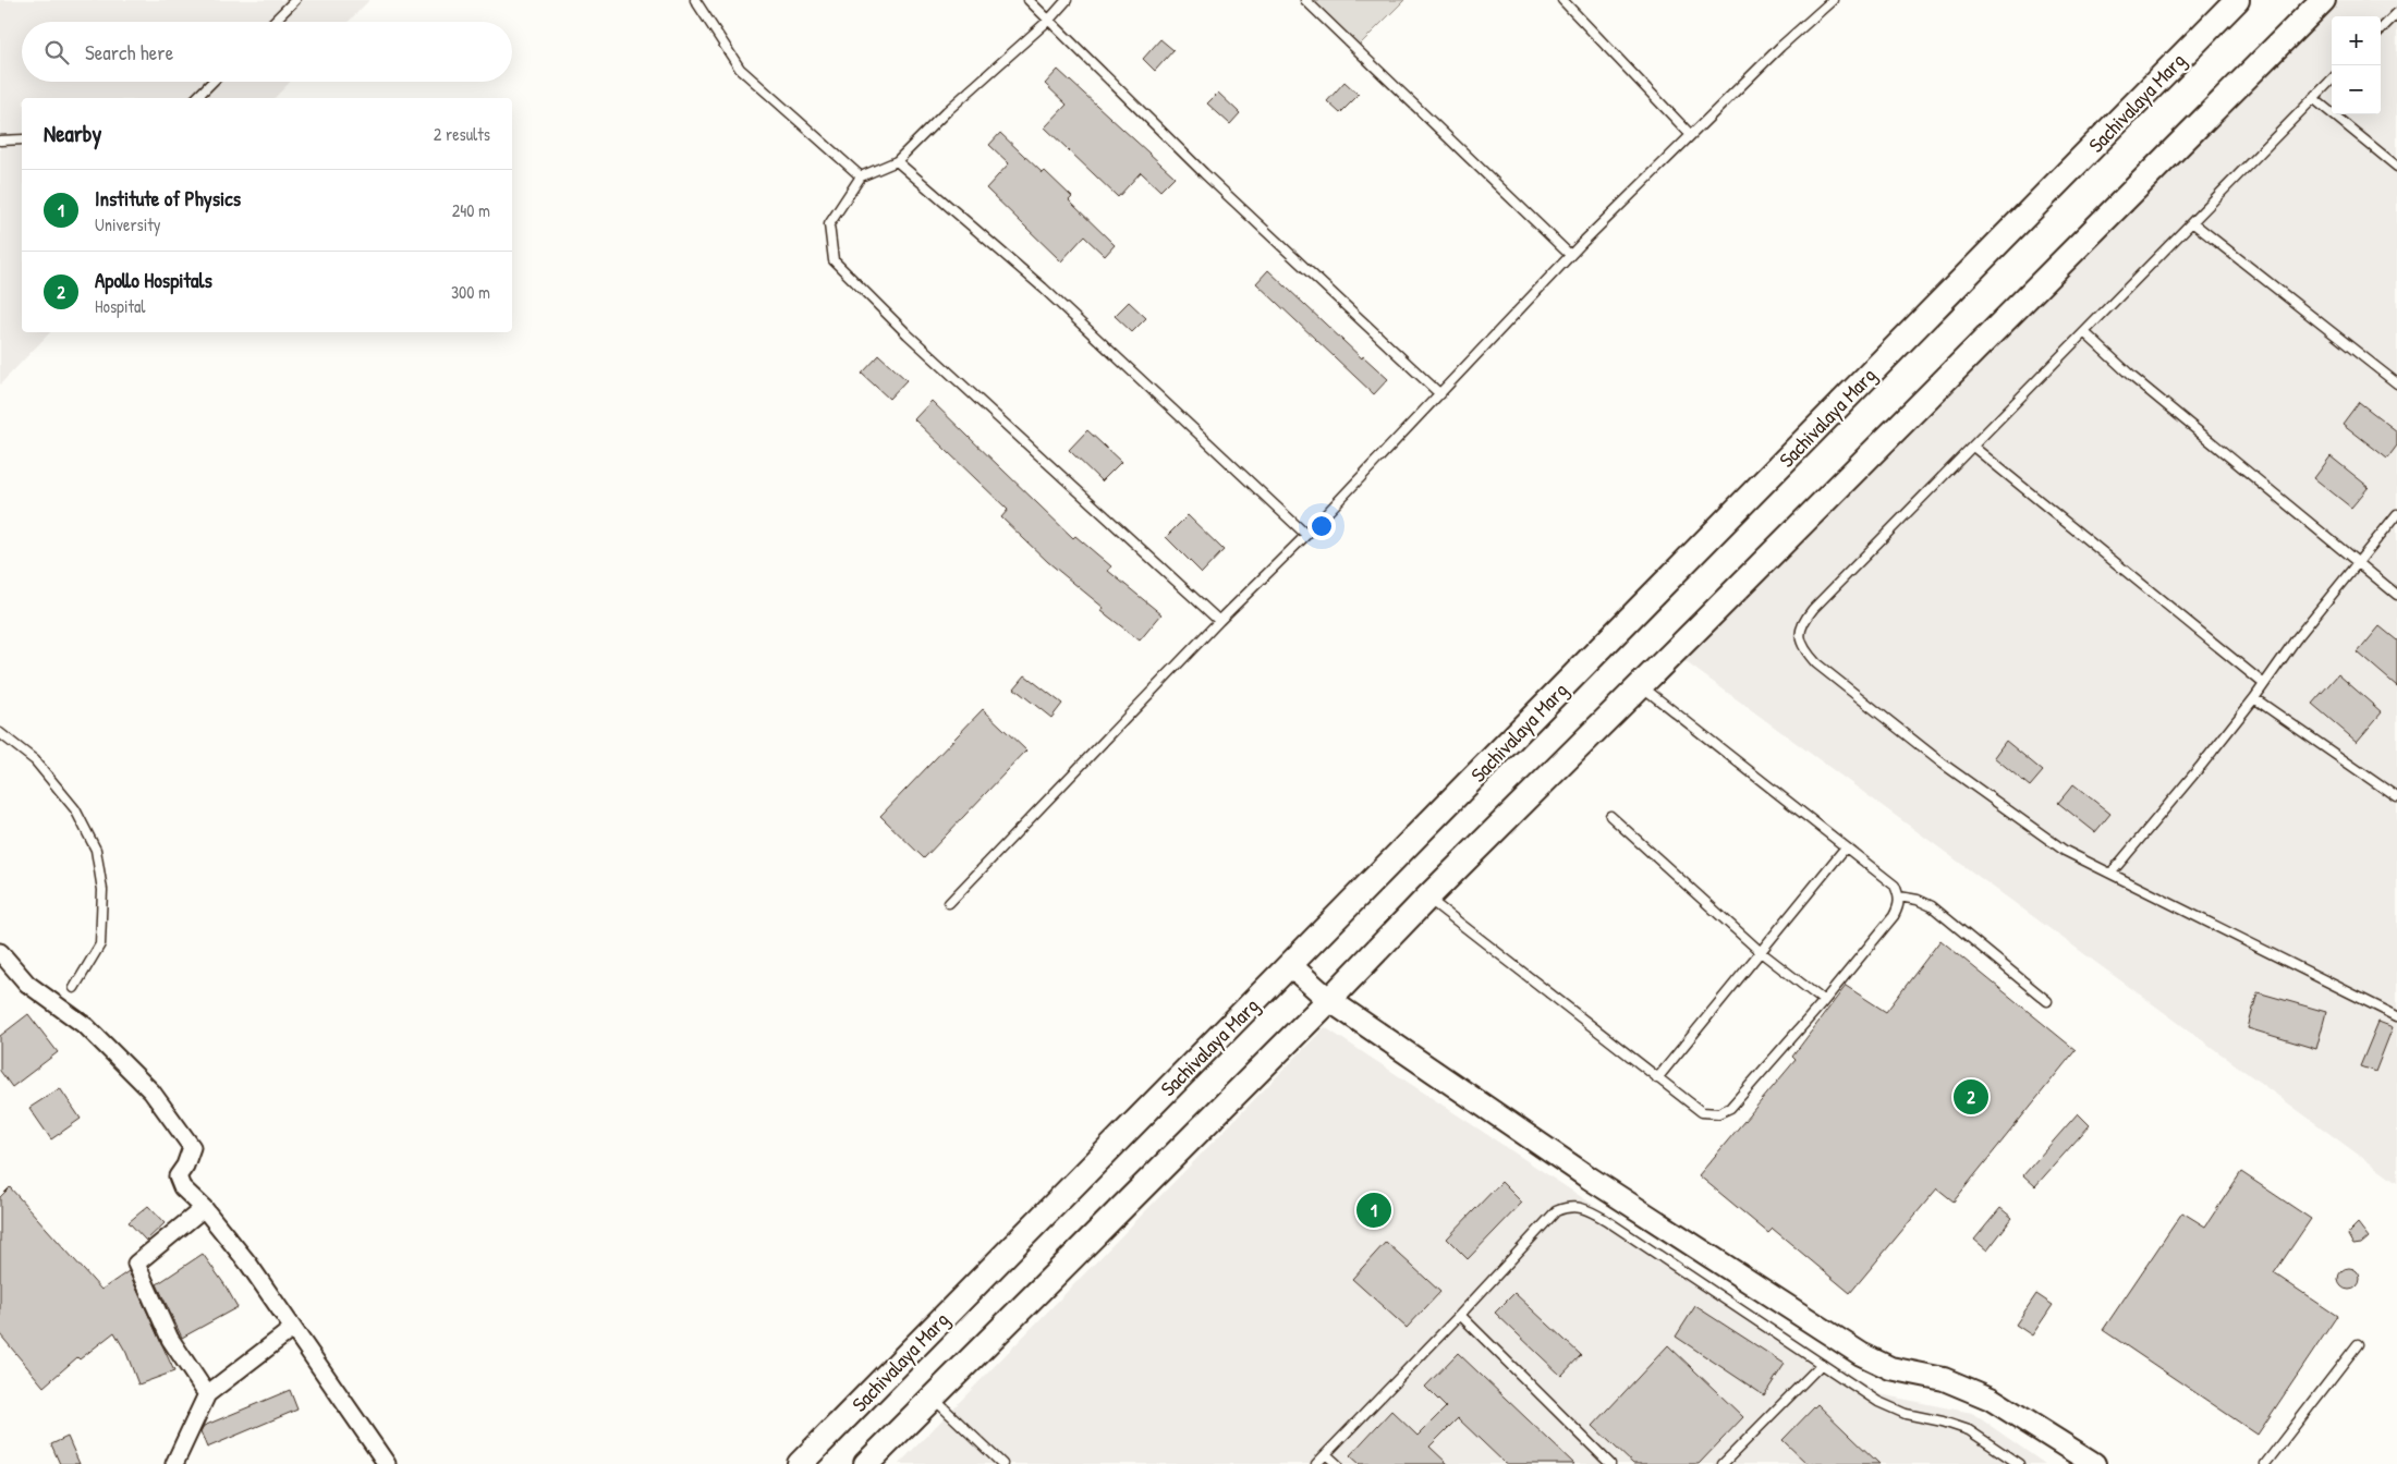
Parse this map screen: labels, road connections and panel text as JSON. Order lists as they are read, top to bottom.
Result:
{
  "streets": {
    "main road": ["Sachivalaya Marg"]
  },
  "page": {
    "map_buttons": ["+", "−"],
    "search": "Search here",
    "heading": ["Nearby", "2 results"],
    "list": [
      {
        "mark": "1",
        "name": "Institute of Physics",
        "note": "University",
        "value": "240 m"
      },
      {
        "mark": "2",
        "name": "Apollo Hospitals",
        "note": "Hospital",
        "value": "300 m"
      }
    ],
    "pins": ["2", "1"]
  }
}
